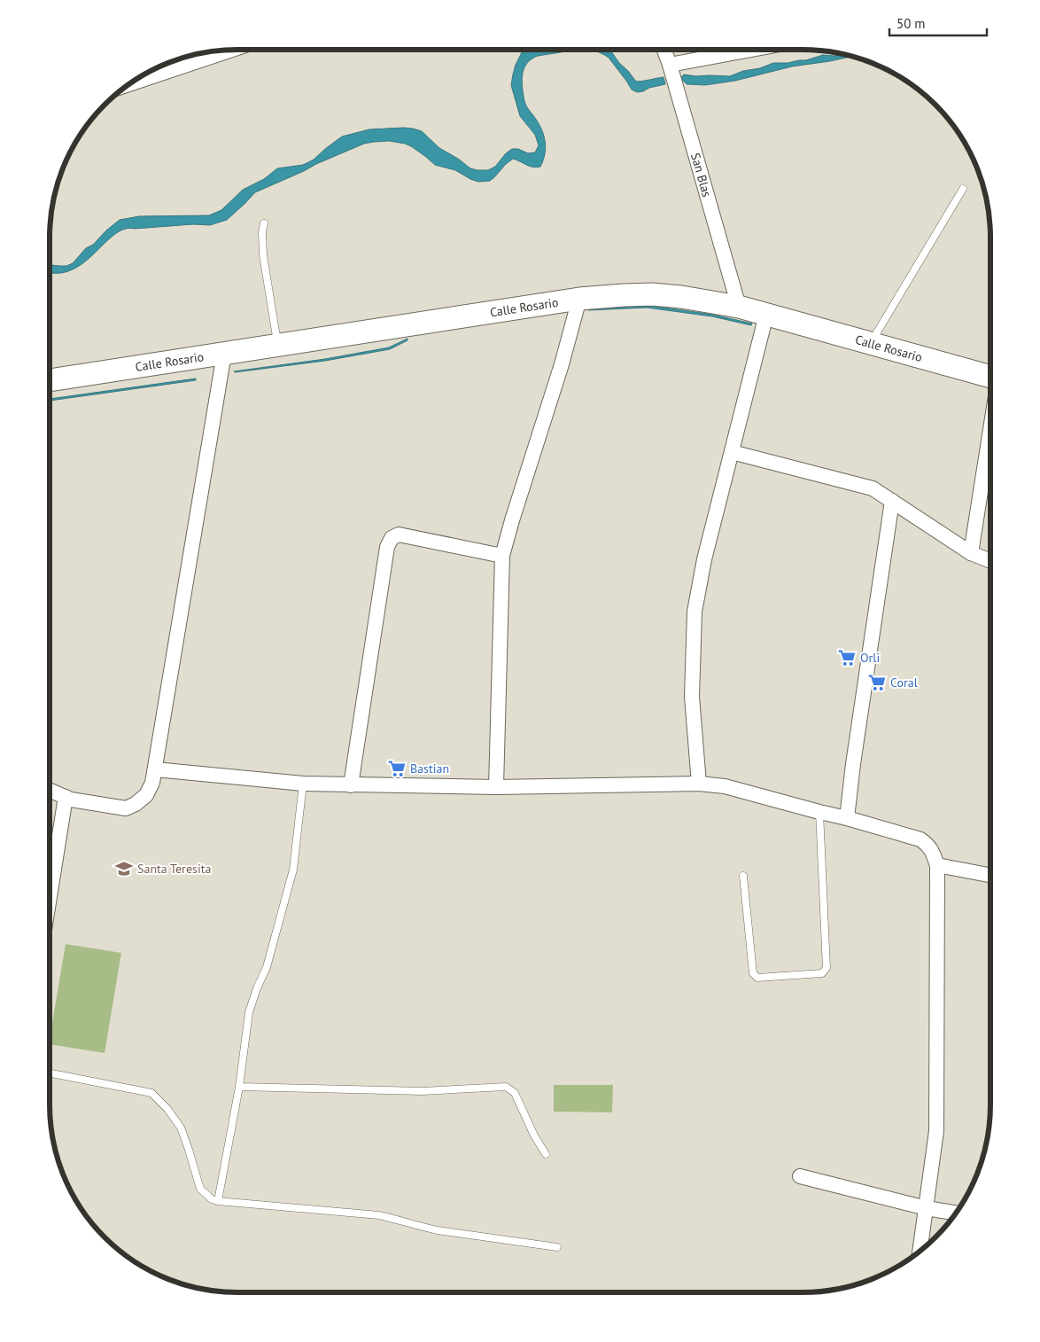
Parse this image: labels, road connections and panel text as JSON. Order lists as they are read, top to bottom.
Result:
{
  "streets": {
    "main road": ["Calle Rosario"],
    "street": ["San Blas"]
  },
  "crossings": [
    ["San Blas", "Calle Rosario"]
  ],
  "places": {
    "supermarket": ["Orli", "Coral", "Bastian"],
    "school or university": ["Santa Teresita"]
  },
  "scale_bar": "50 m"
}
